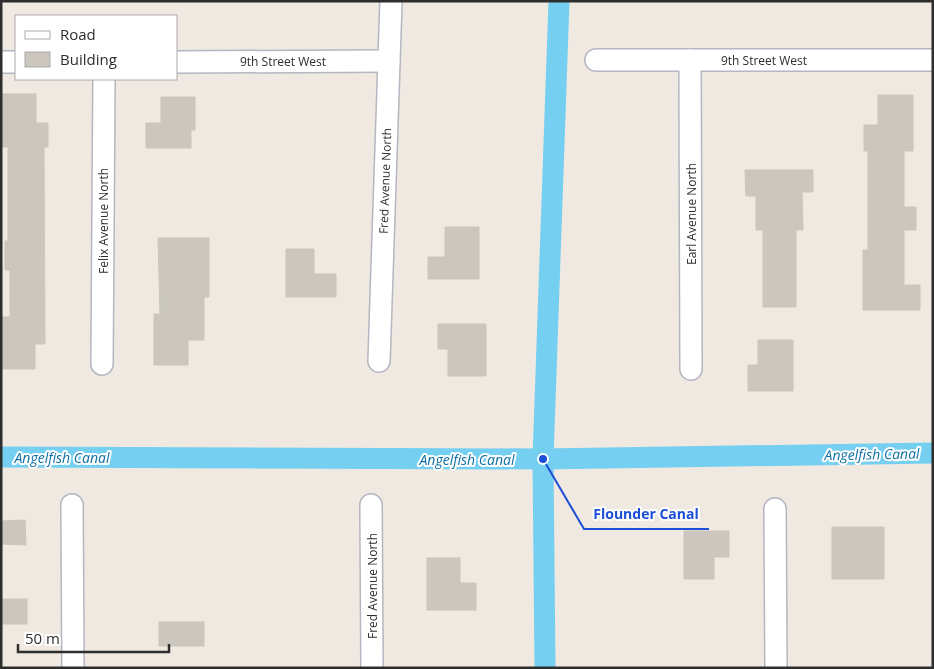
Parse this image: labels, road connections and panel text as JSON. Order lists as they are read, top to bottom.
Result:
{
  "streets": {
    "street": [
      "9th Street West",
      "Fred Avenue North",
      "Earl Avenue North",
      "Felix Avenue North"
    ]
  },
  "crossings": [
    ["9th Street West", "Fred Avenue North"],
    ["9th Street West", "Earl Avenue North"]
  ],
  "water": ["Angelfish Canal"],
  "places": ["Flounder Canal"],
  "legend": ["Road", "Building"],
  "scale_bar": "50 m"
}
